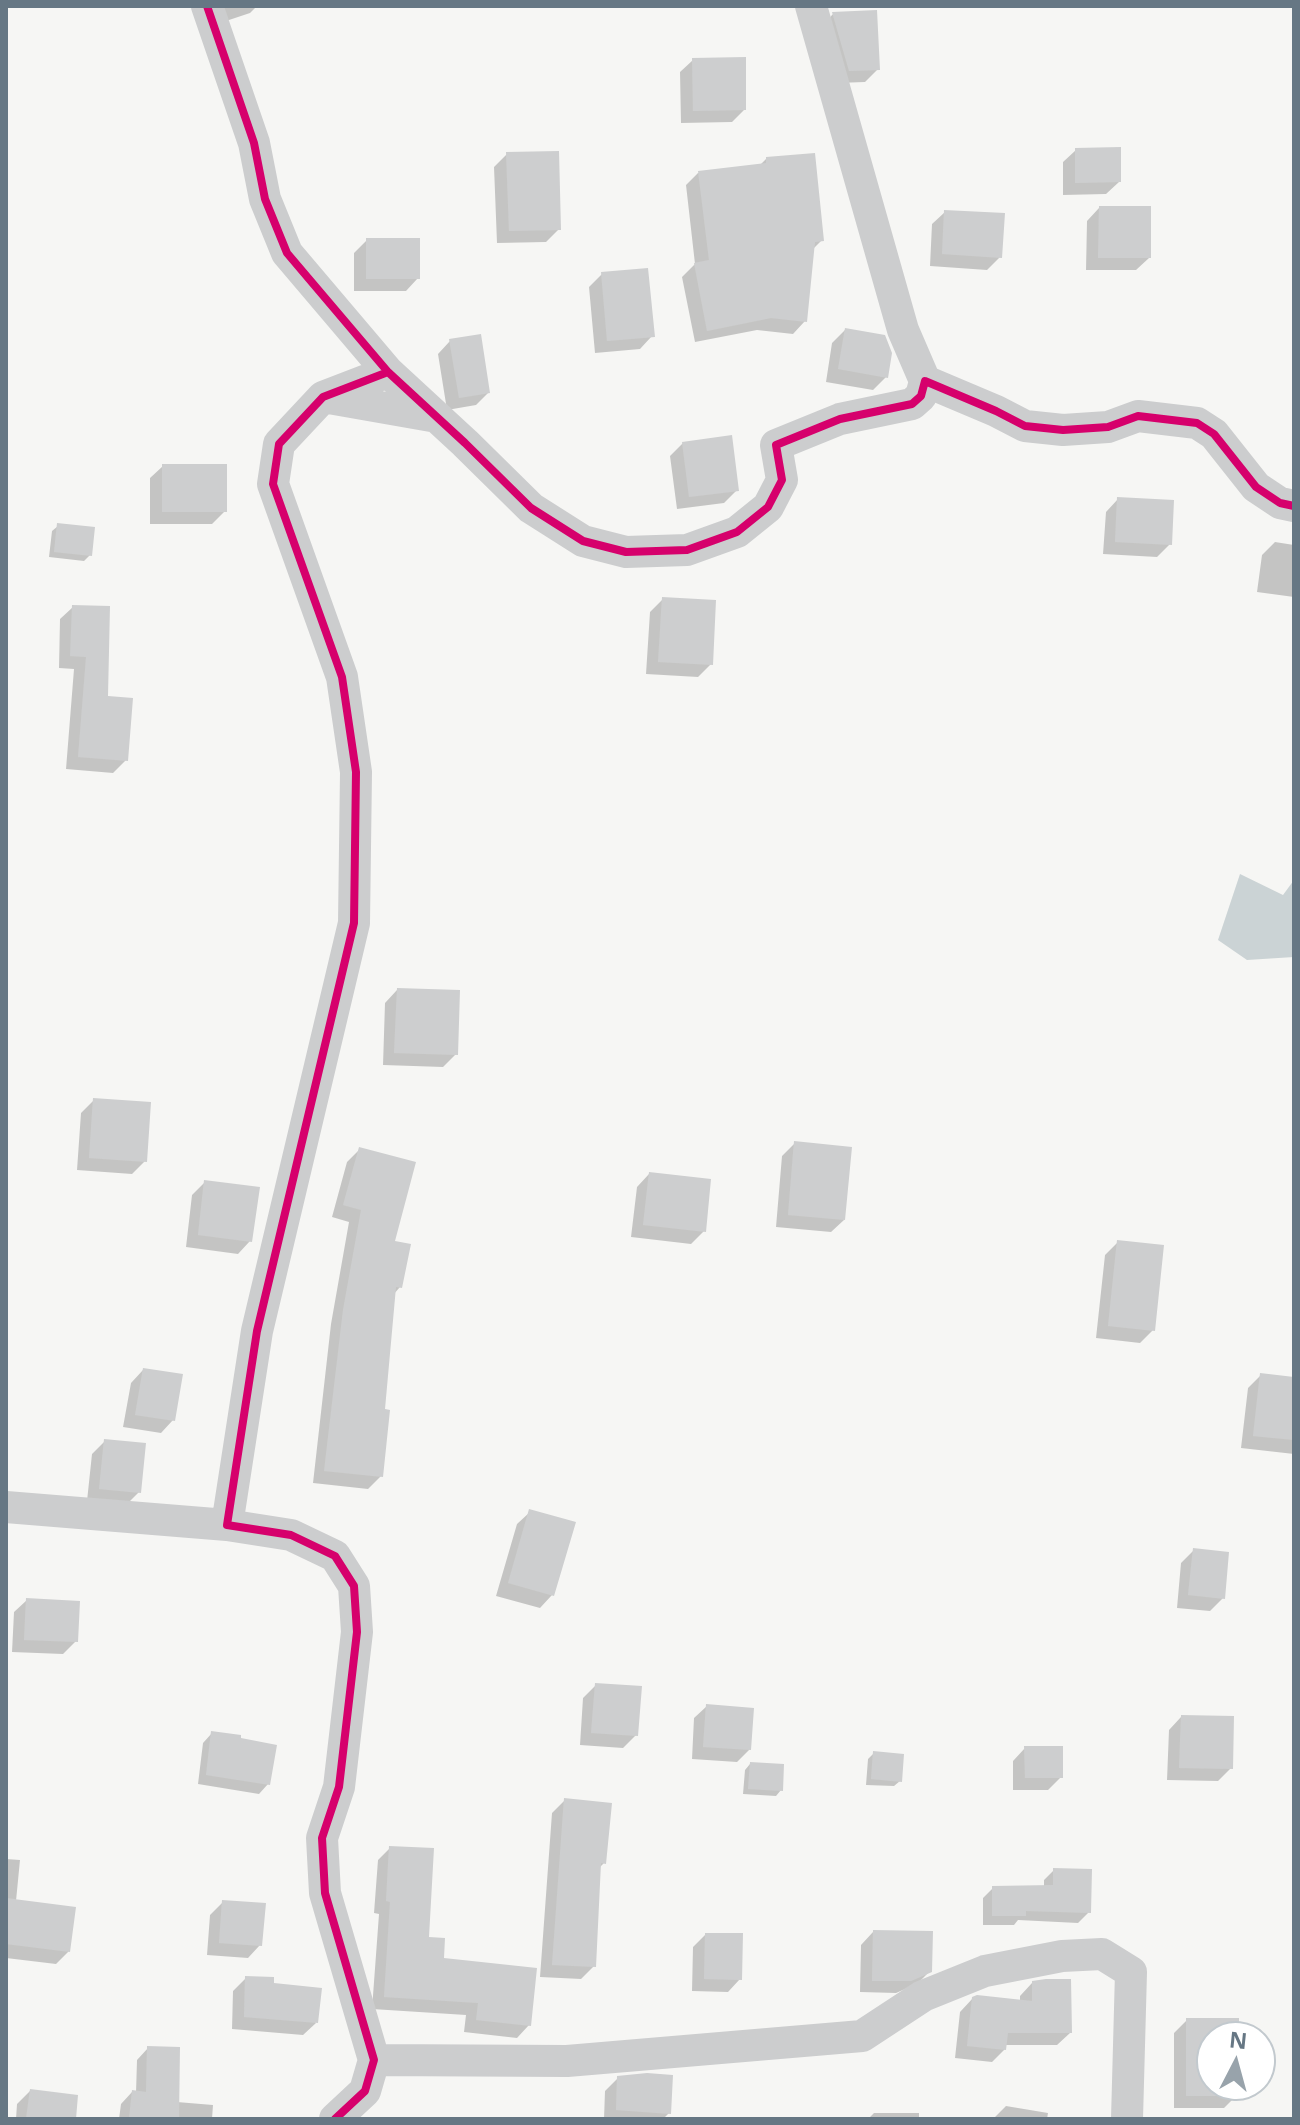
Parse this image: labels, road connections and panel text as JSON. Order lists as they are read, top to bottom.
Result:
{
  "north": "top"
}
